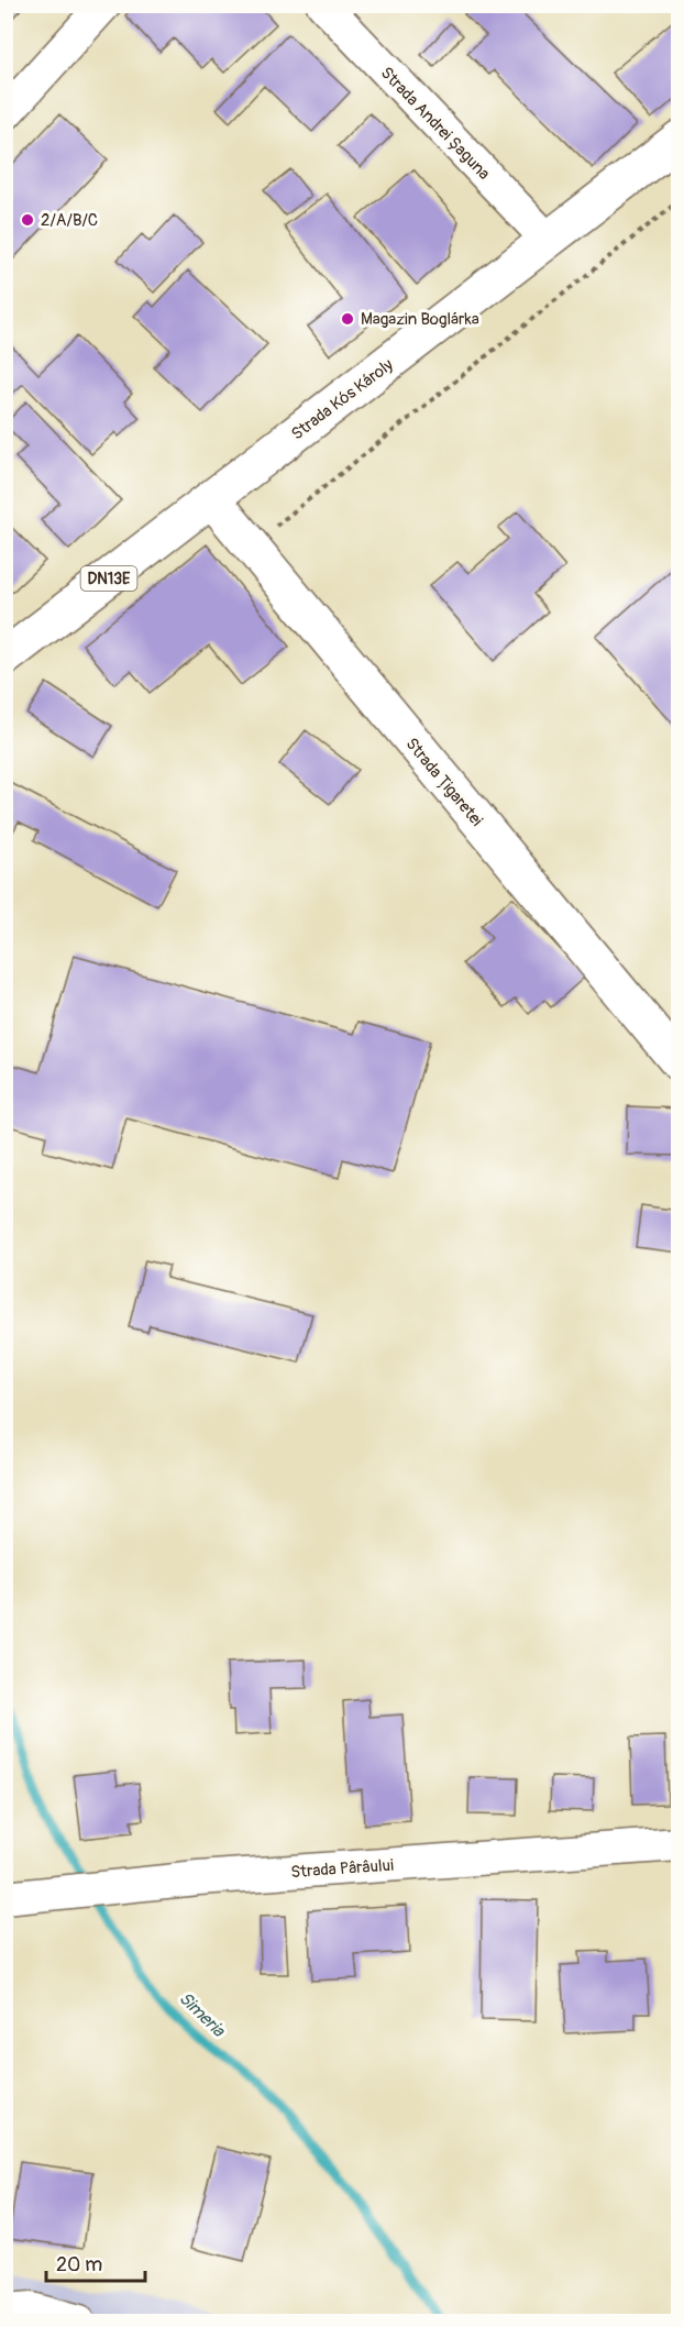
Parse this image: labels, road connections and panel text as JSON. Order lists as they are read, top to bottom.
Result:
{
  "streets": {
    "main road": ["Strada Kós Károly", "DN13E", "Strada Țigaretei"],
    "street": ["Strada Andrei Șaguna", "Strada Pârâului"]
  },
  "crossings": [
    ["Strada Andrei Șaguna", "Strada Kós Károly"],
    ["Strada Kós Károly", "Strada Țigaretei"]
  ],
  "water": ["Simeria"],
  "places": ["2/A/B/C", "Magazin Boglárka"],
  "scale_bar": "20 m"
}
